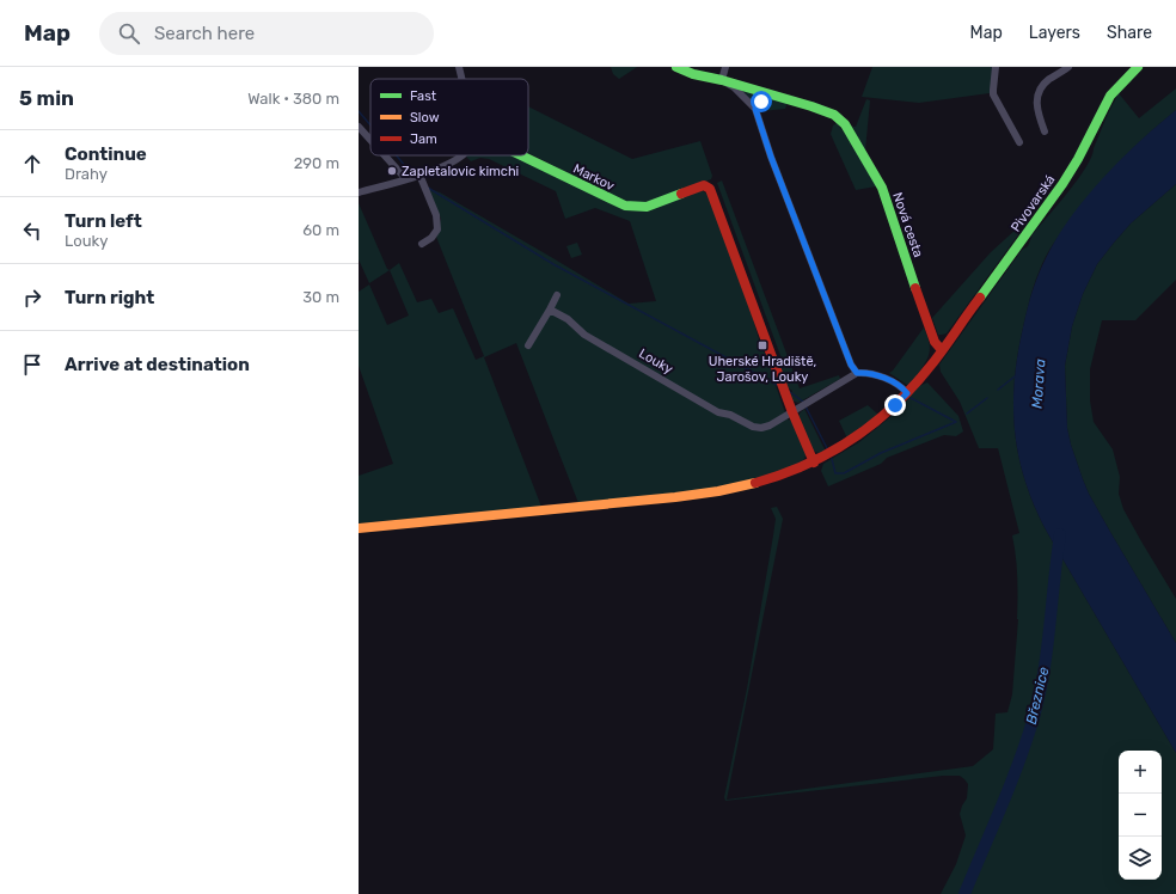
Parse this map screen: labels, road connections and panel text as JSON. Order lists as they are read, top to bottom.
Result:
{
  "streets": {
    "main road": ["Markov", "Pivovarská", "Nová cesta"],
    "street": ["Louky"]
  },
  "crossings": [
    ["Markov", "Louky"],
    ["Pivovarská", "Nová cesta"]
  ],
  "water": ["Morava", "Březnice"],
  "places": {
    "other": ["Zapletalovic kimchi"],
    "transit": ["Uherské Hradiště, Jarošov, Louky"]
  },
  "legend": ["Fast", "Slow", "Jam"],
  "page": {
    "header": "Map",
    "search": "Search here",
    "nav": ["Map", "Layers", "Share"],
    "heading": ["5 min", "Walk · 380 m"],
    "list": [
      ["Continue", "Drahy", "290 m"],
      ["Turn left", "Louky", "60 m"],
      ["Turn right", "30 m"],
      "Arrive at destination"
    ],
    "map_buttons": ["+", "−"]
  }
}
